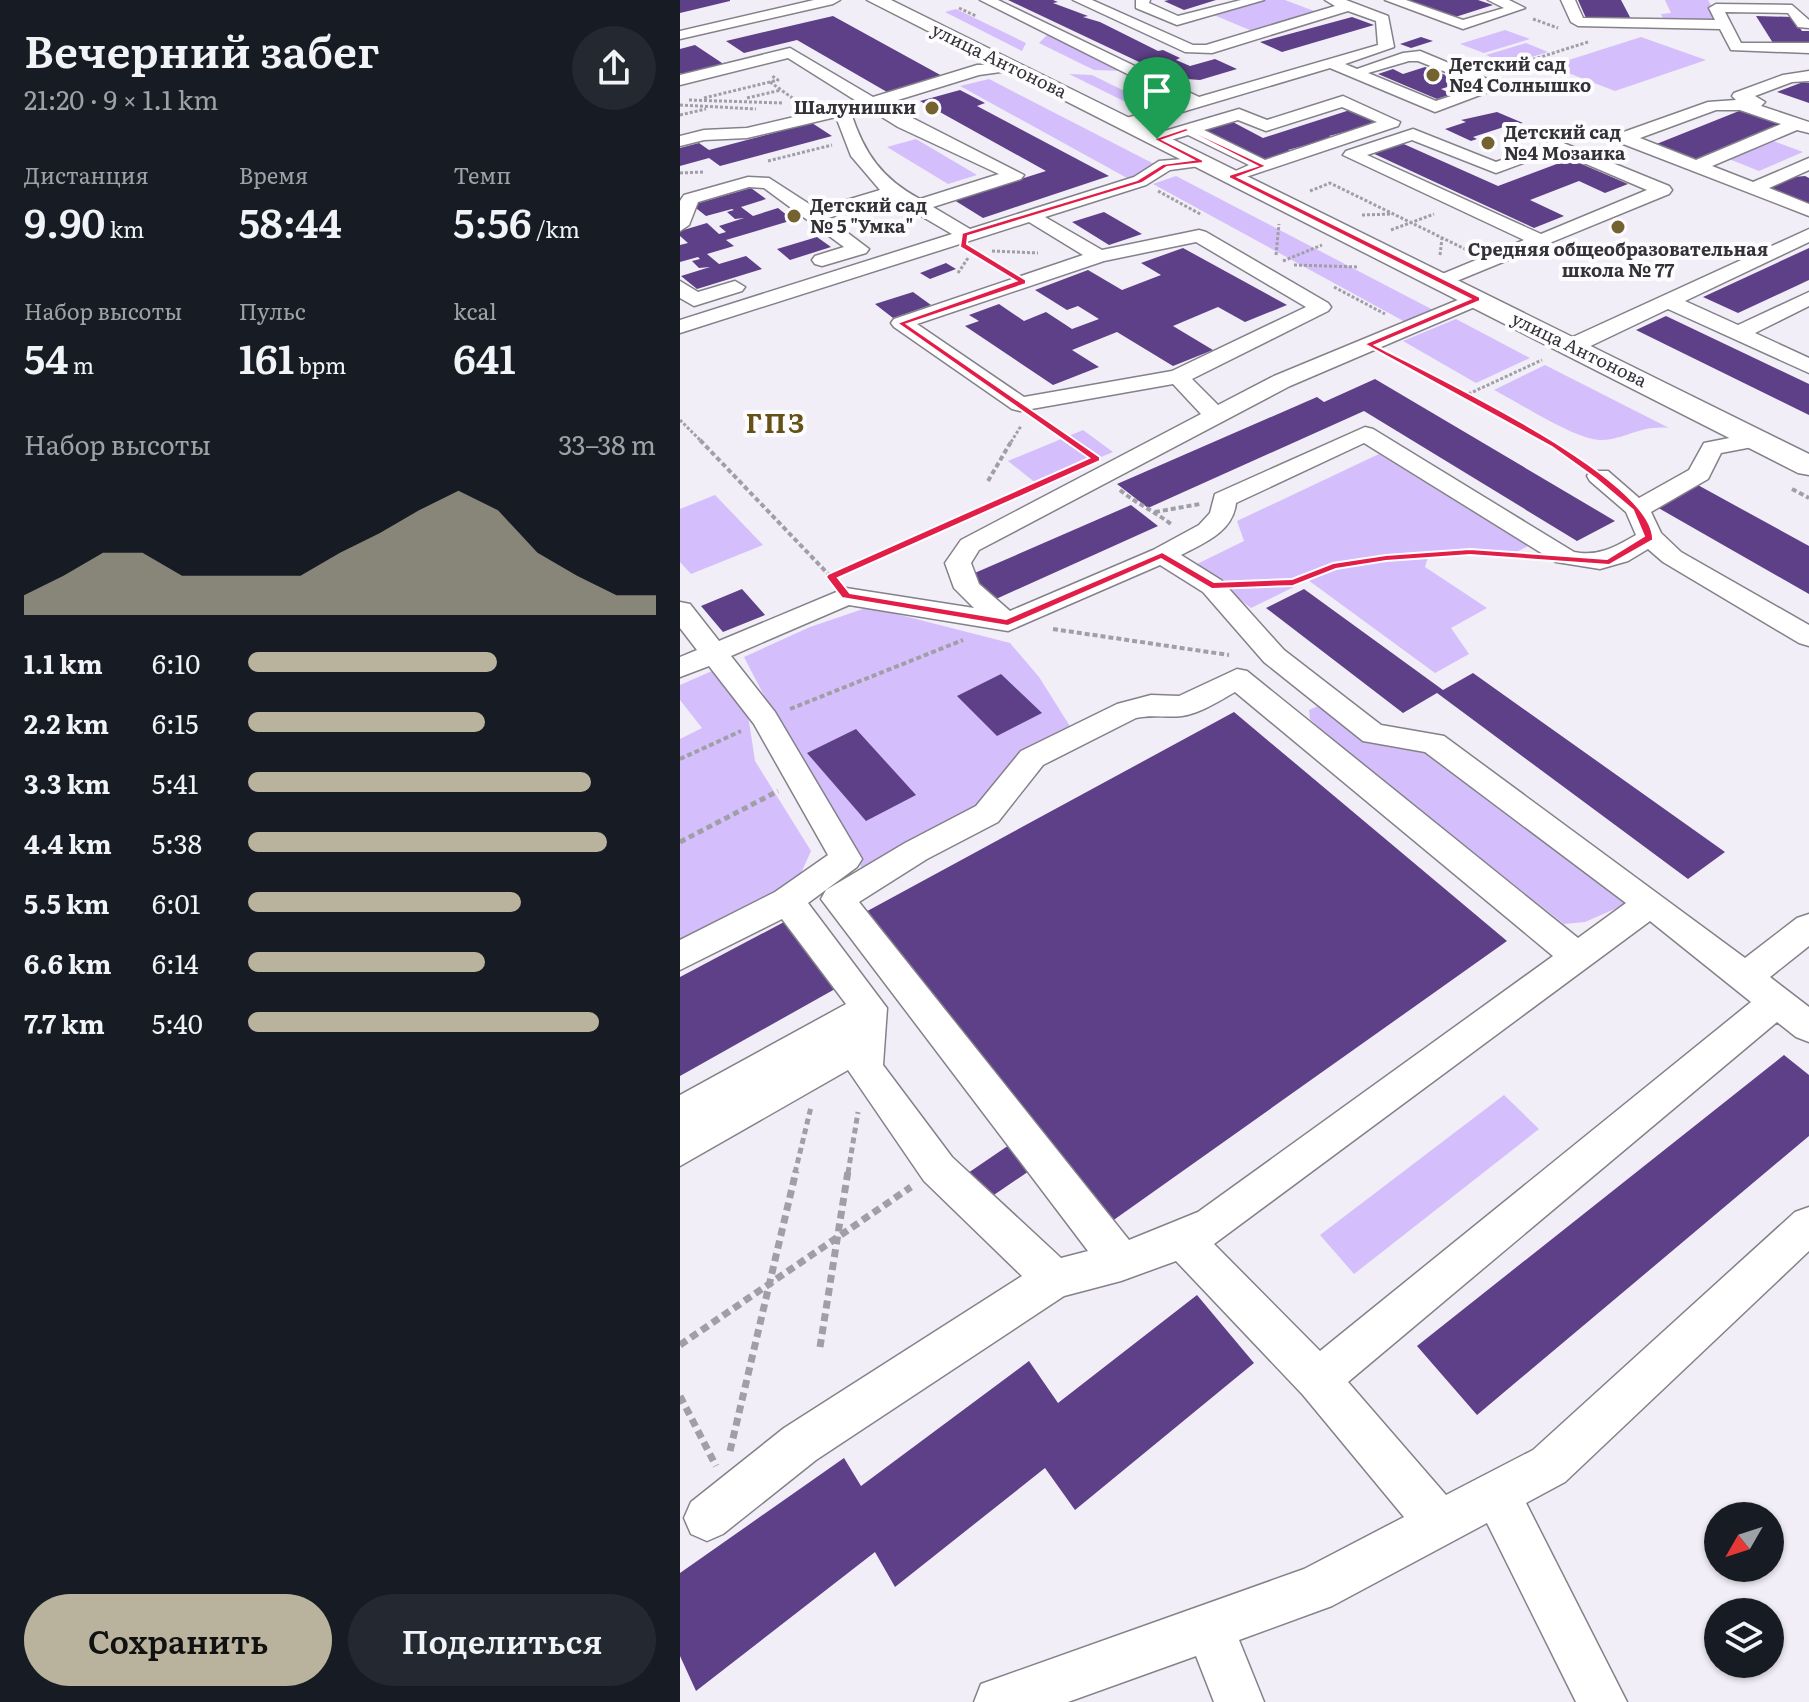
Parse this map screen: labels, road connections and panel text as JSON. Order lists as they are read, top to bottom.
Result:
{
  "streets": {
    "main road": ["улица Антонова"]
  },
  "districts": ["ГПЗ"],
  "places": [
    "Детский сад №4 Солнышко",
    "Шалунишки",
    "Детский сад №4 Мозаика",
    "Детский сад № 5 \"Умка\"",
    "Средняя общеобразовательная школа № 77"
  ],
  "north": "bottom left",
  "page": {
    "heading": ["Вечерний забег", "21:20 · 9 × 1.1 km"],
    "stats": [
      ["Дистанция", "9.90 km"],
      ["Время", "58:44"],
      ["Темп", "5:56 /km"],
      ["Набор высоты", "54 m"],
      ["Пульс", "161 bpm"],
      ["kcal", "641"]
    ],
    "chart": ["Набор высоты", "33–38 m"],
    "list": [
      {
        "name": "1.1 km",
        "note": "6:10"
      },
      {
        "name": "2.2 km",
        "note": "6:15"
      },
      {
        "name": "3.3 km",
        "note": "5:41"
      },
      {
        "name": "4.4 km",
        "note": "5:38"
      },
      {
        "name": "5.5 km",
        "note": "6:01"
      },
      {
        "name": "6.6 km",
        "note": "6:14"
      },
      {
        "name": "7.7 km",
        "note": "5:40"
      }
    ],
    "buttons": ["Сохранить", "Поделиться"]
  }
}
